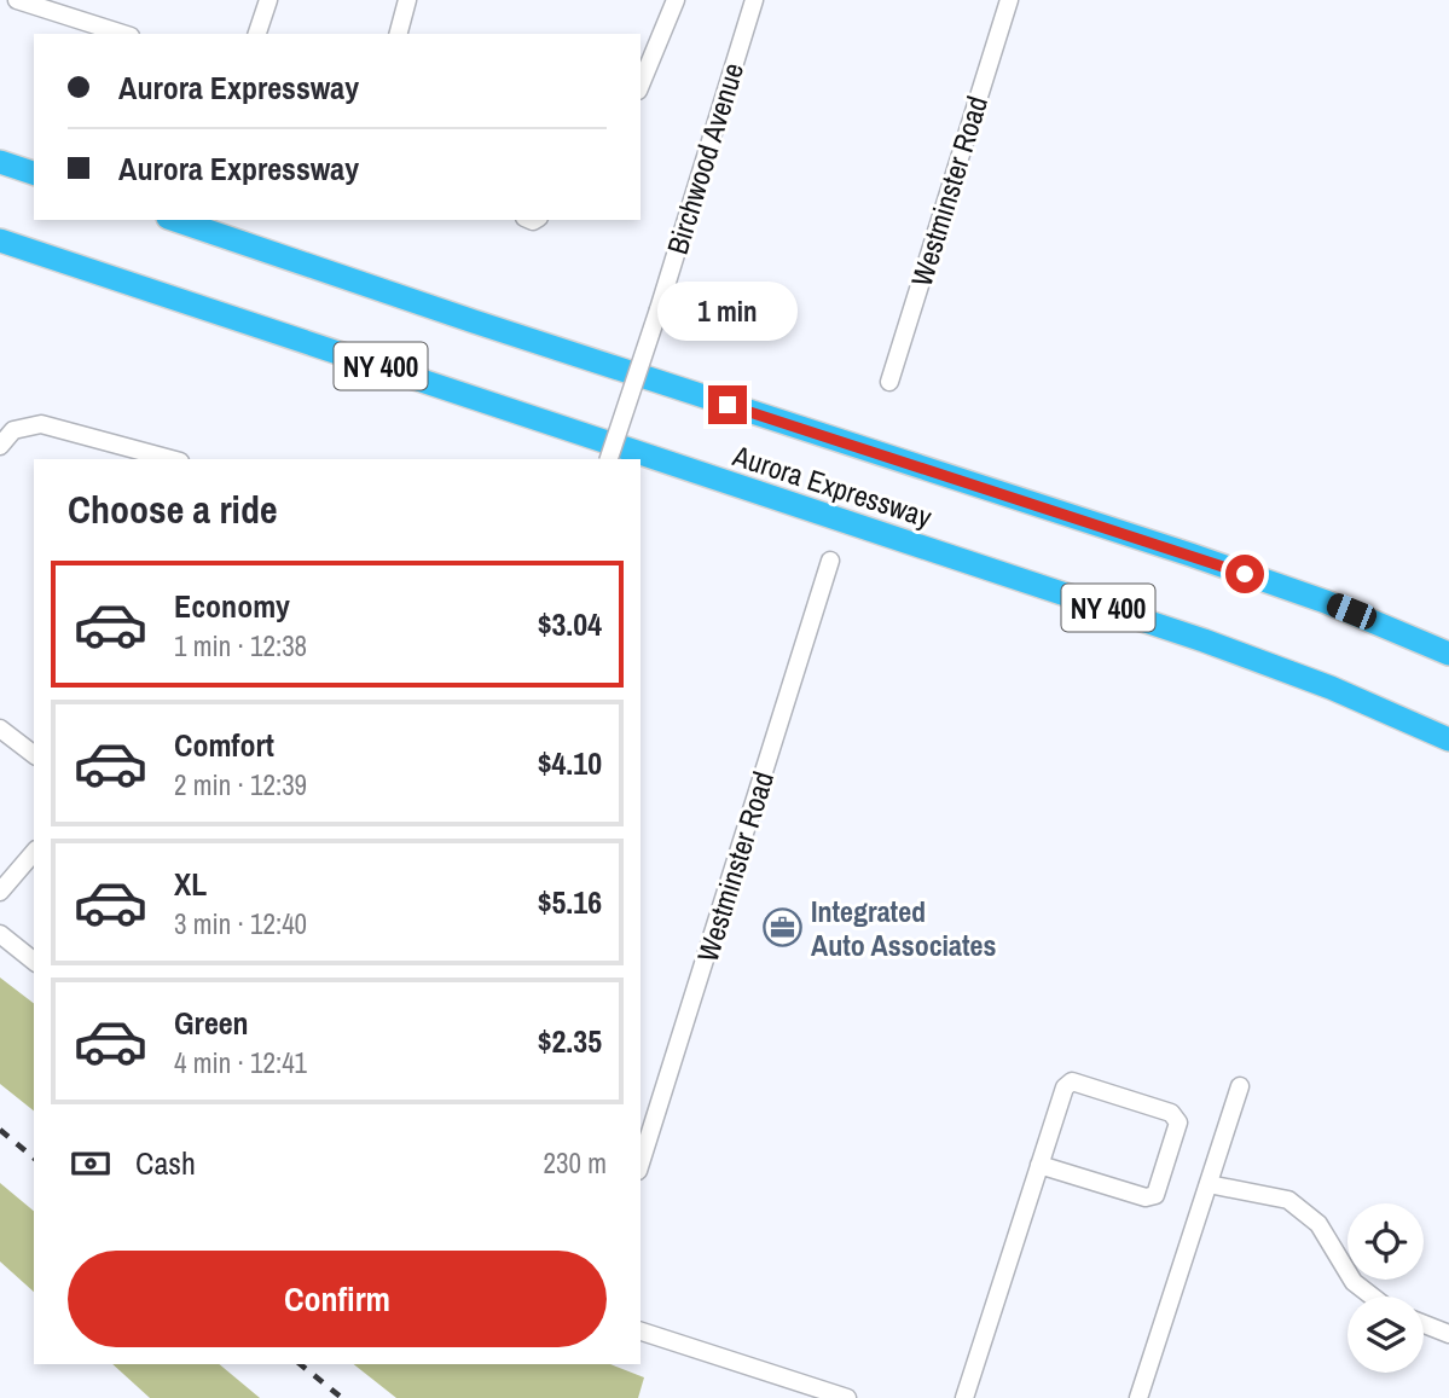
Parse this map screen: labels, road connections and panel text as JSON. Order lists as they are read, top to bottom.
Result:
{
  "streets": {
    "highway": ["NY 400", "Aurora Expressway"],
    "street": ["Birchwood Avenue", "Westminster Road"]
  },
  "places": {
    "office": ["Integrated Auto Associates"]
  },
  "page": {
    "banner": ["Aurora Expressway", "Aurora Expressway"],
    "bubble": "1 min",
    "heading": "Choose a ride",
    "list": [
      {
        "name": "Economy",
        "note": "1 min · 12:38",
        "value": "$3.04"
      },
      {
        "name": "Comfort",
        "note": "2 min · 12:39",
        "value": "$4.10"
      },
      {
        "name": "XL",
        "note": "3 min · 12:40",
        "value": "$5.16"
      },
      {
        "name": "Green",
        "note": "4 min · 12:41",
        "value": "$2.35"
      }
    ],
    "pay": ["Cash", "230 m"],
    "buttons": "Confirm"
  }
}
